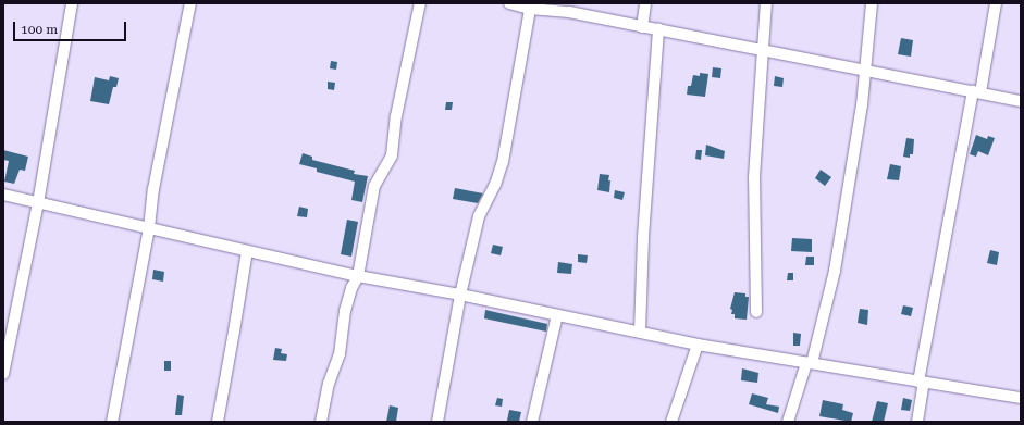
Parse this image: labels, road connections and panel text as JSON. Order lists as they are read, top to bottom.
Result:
{
  "scale_bar": "100 m"
}
